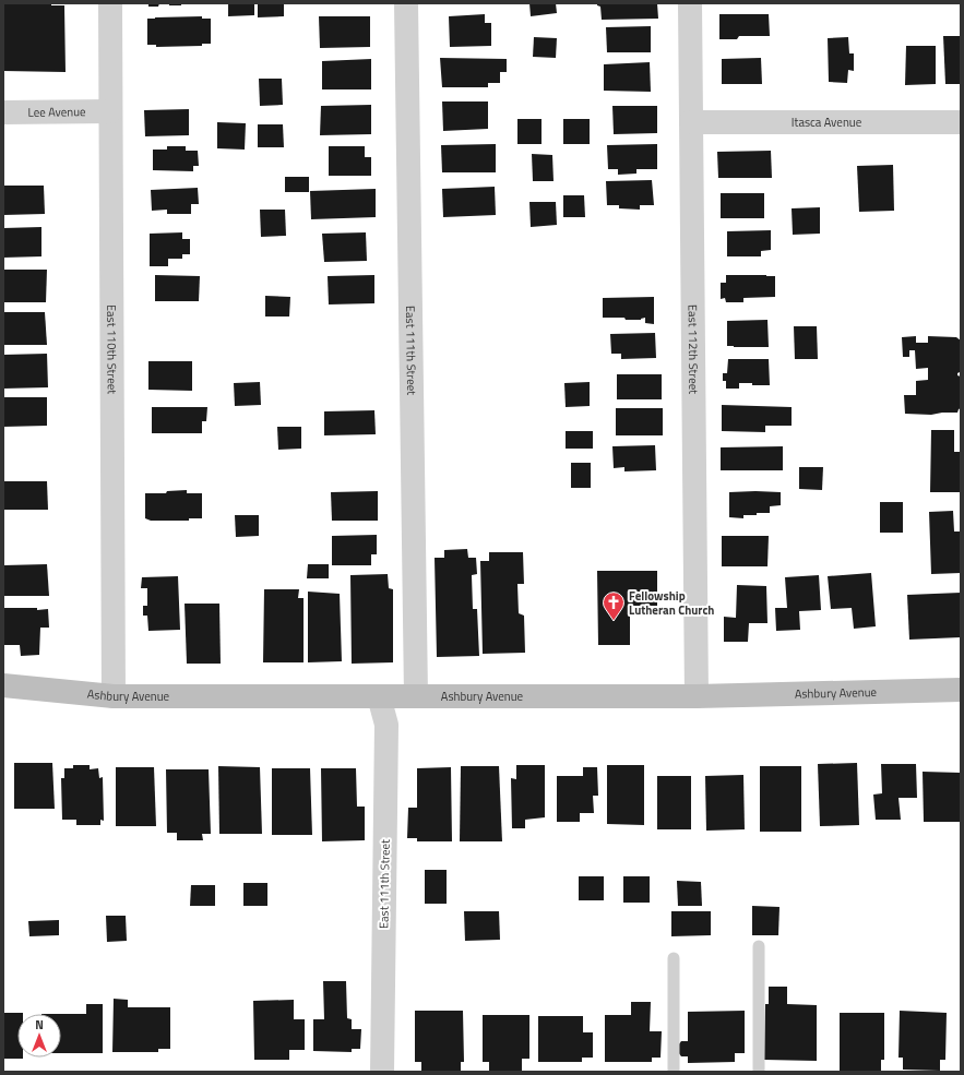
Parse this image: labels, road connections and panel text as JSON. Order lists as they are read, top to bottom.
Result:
{
  "streets": {
    "street": [
      "Lee Avenue",
      "Itasca Avenue",
      "East 110th Street",
      "East 111th Street",
      "East 112th Street",
      "Ashbury Avenue"
    ]
  },
  "crossings": [
    ["Lee Avenue", "East 110th Street"],
    ["Itasca Avenue", "East 112th Street"],
    ["East 110th Street", "Ashbury Avenue"],
    ["East 111th Street", "Ashbury Avenue"],
    ["East 112th Street", "Ashbury Avenue"]
  ],
  "places": {
    "church": ["Fellowship Lutheran Church"]
  },
  "north": "top"
}
